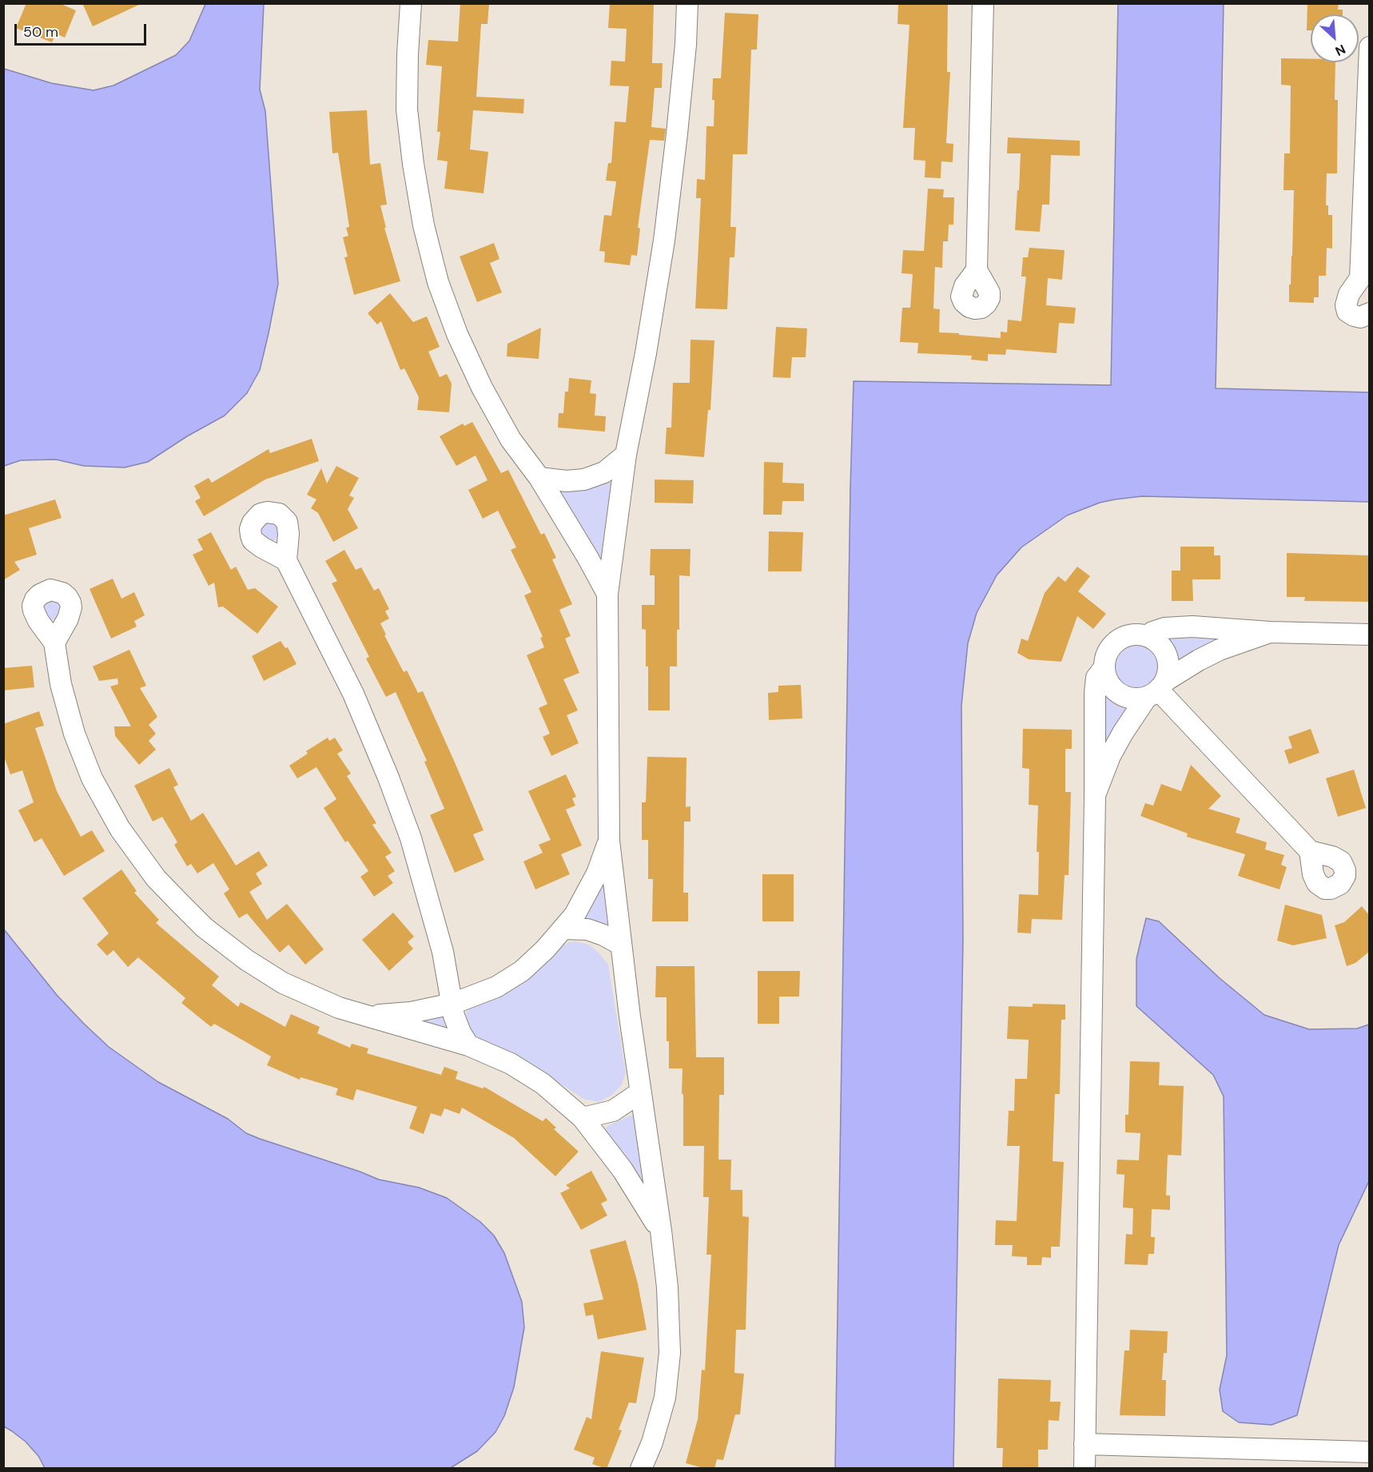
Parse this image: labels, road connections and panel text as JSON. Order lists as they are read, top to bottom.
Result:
{
  "scale_bar": "50 m",
  "north": "bottom right"
}
